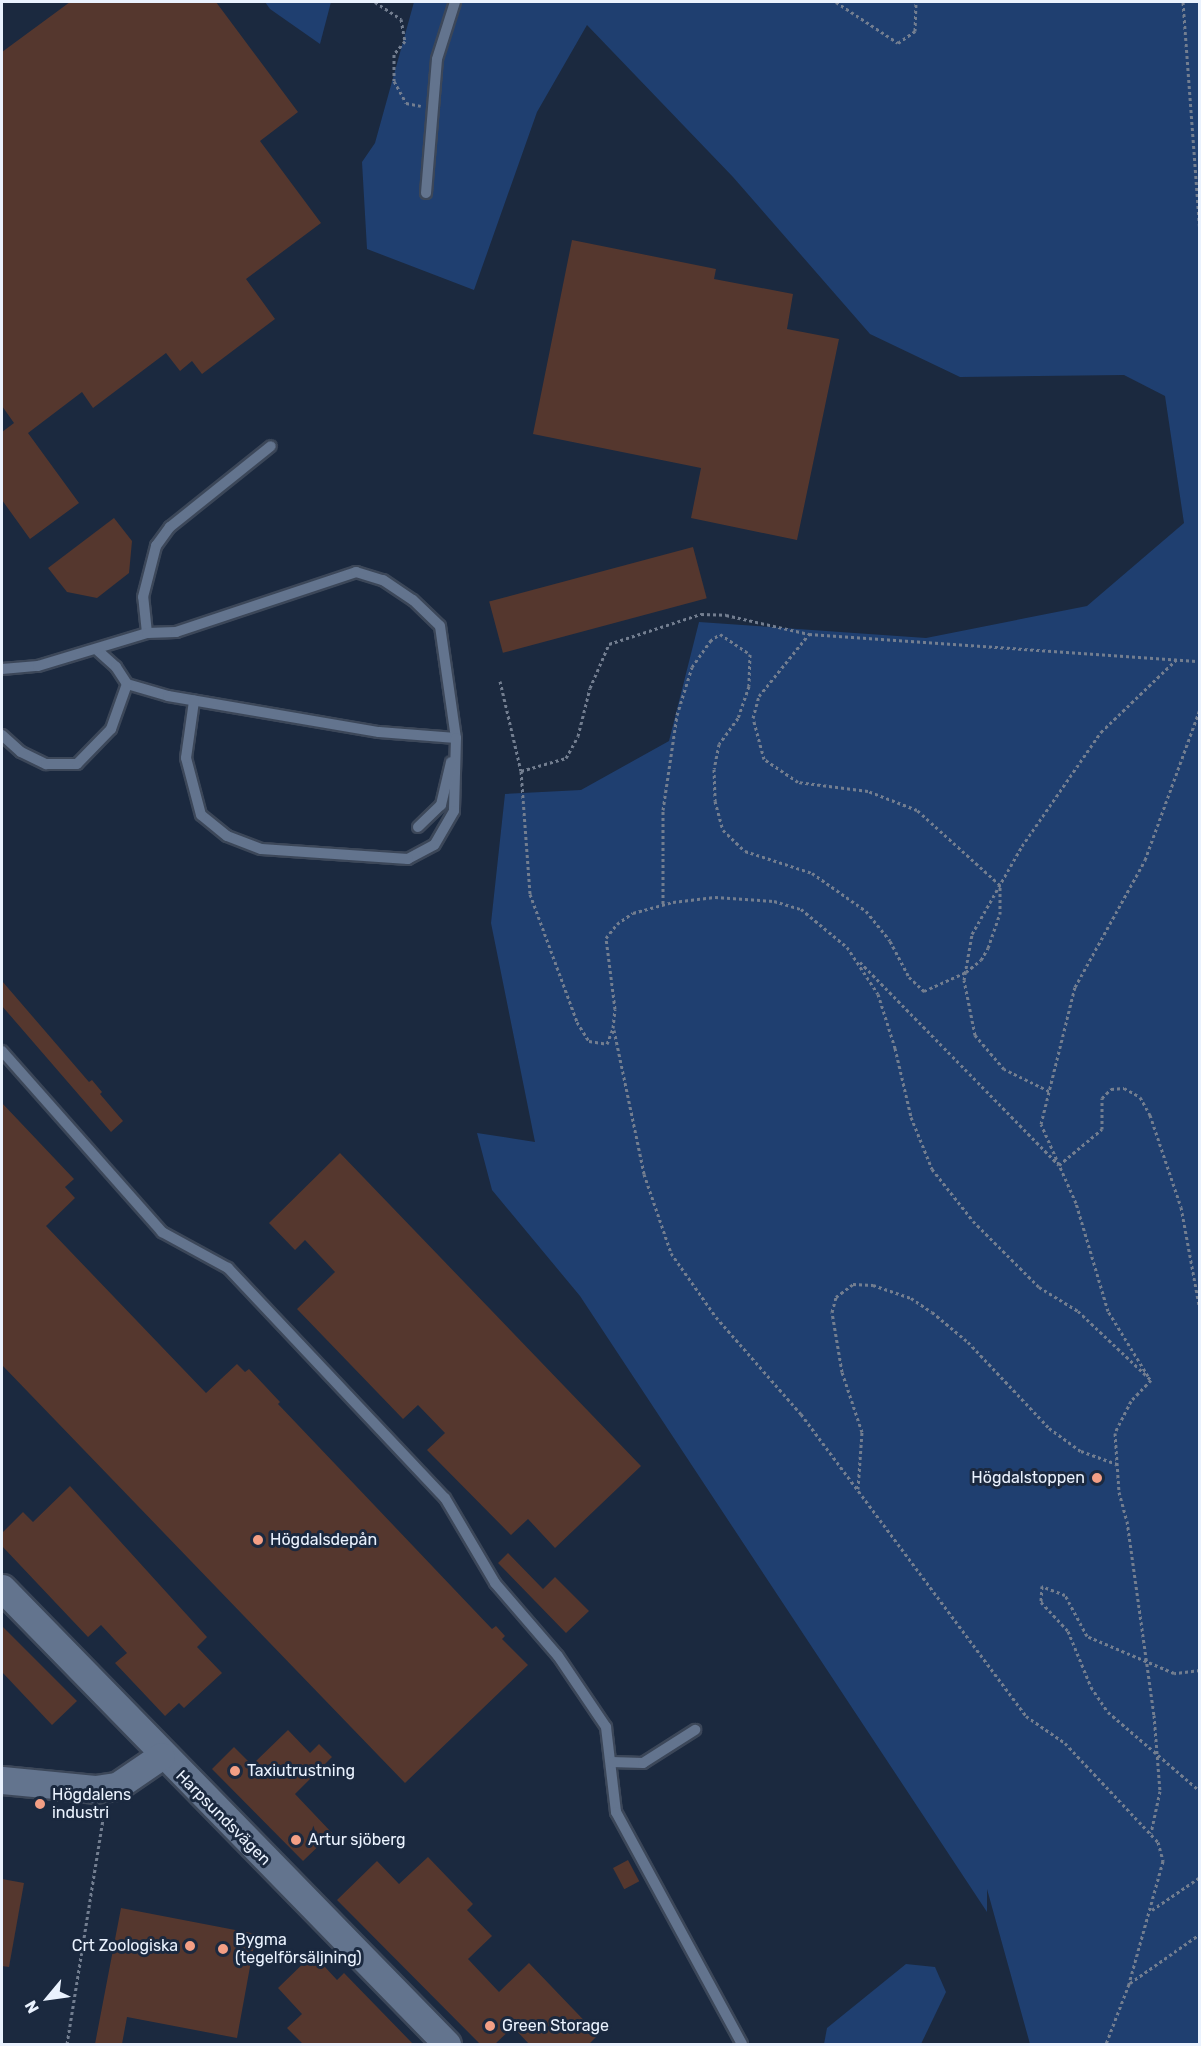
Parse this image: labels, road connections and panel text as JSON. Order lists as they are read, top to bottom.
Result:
{
  "streets": {
    "street": ["Harpsundsvägen"]
  },
  "places": [
    "Högdalstoppen",
    "Högdalsdepån",
    "Taxiutrustning",
    "Högdalens industri",
    "Artur sjöberg",
    "Crt Zoologiska",
    "Bygma (tegelförsäljning)",
    "Green Storage"
  ],
  "north": "bottom left"
}
